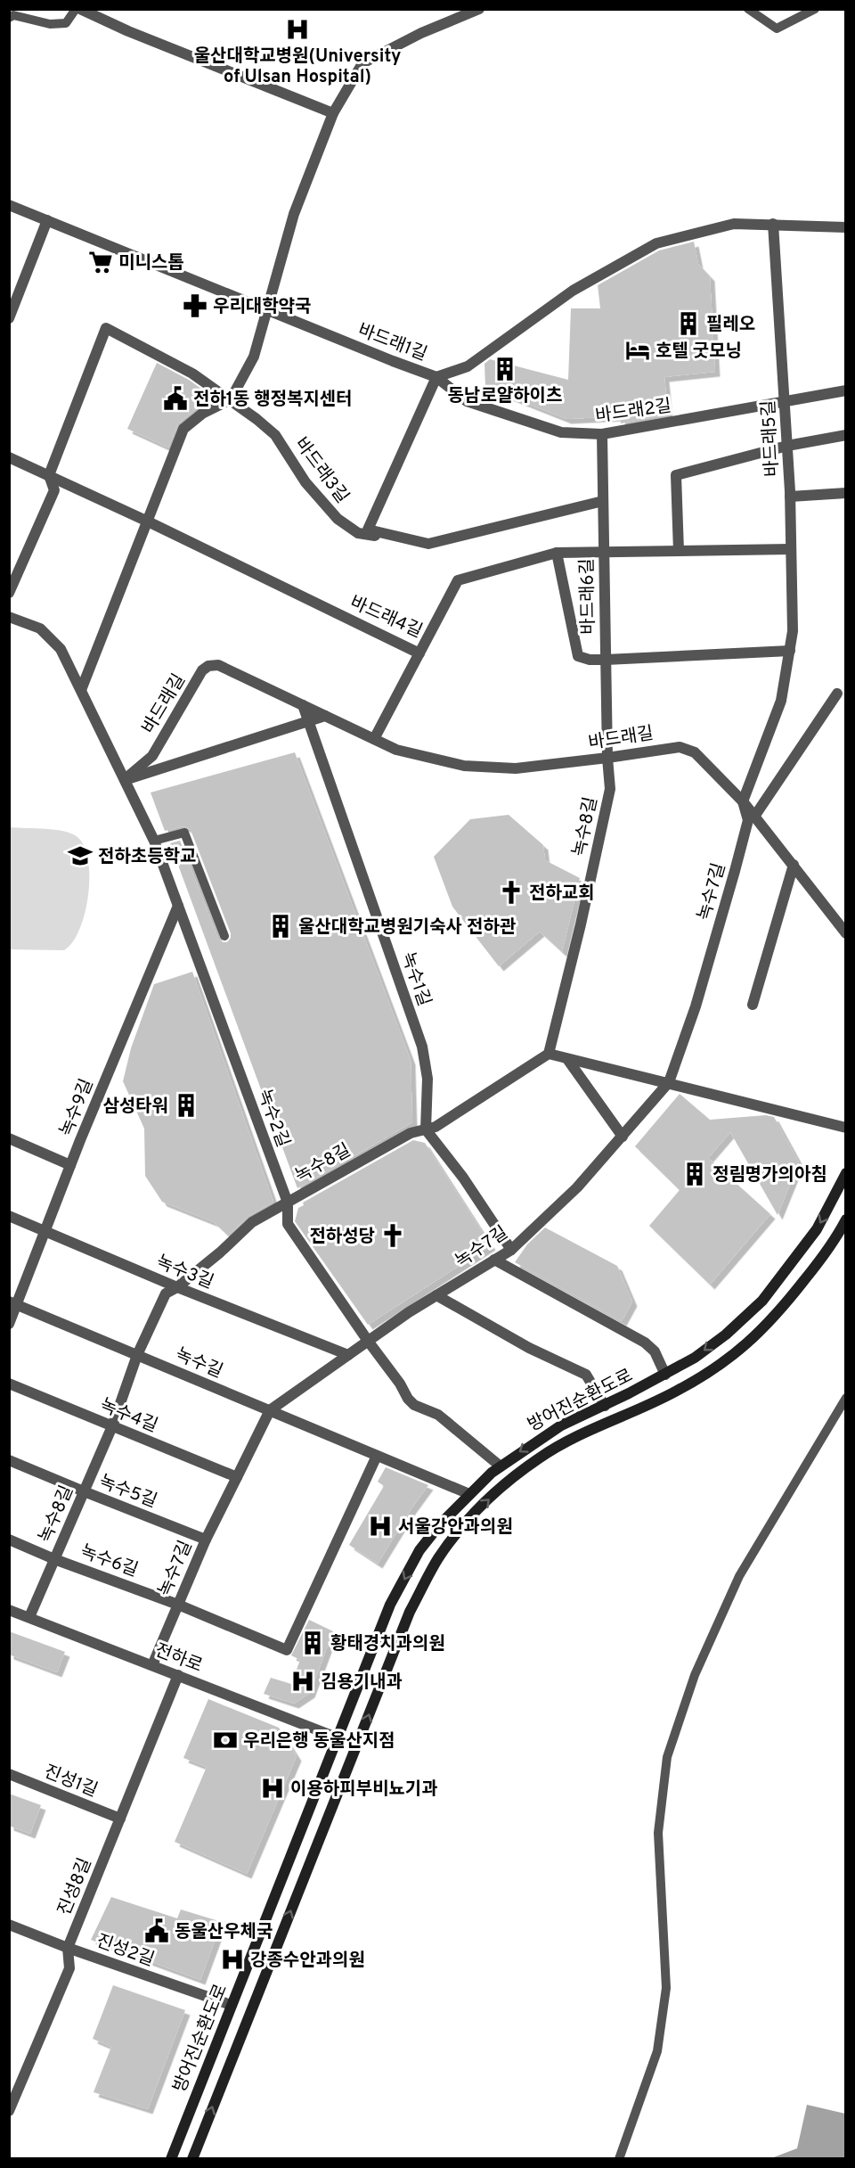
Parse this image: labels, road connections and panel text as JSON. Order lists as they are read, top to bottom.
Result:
{
  "streets": {
    "main road": ["방어진순환도로"],
    "street": [
      "바드래1길",
      "바드래2길",
      "바드래5길",
      "바드래3길",
      "바드래6길",
      "바드래4길",
      "바드래길",
      "녹수8길",
      "녹수7길",
      "녹수1길",
      "녹수9길",
      "녹수2길",
      "녹수3길",
      "녹수길",
      "녹수4길",
      "녹수5길",
      "녹수6길",
      "전하로",
      "진성1길",
      "진성8길",
      "진성2길"
    ]
  },
  "crossings": [
    ["바드래1길", "바드래2길"],
    ["바드래1길", "바드래5길"],
    ["바드래1길", "바드래3길"],
    ["바드래2길", "바드래5길"],
    ["바드래2길", "바드래3길"],
    ["바드래2길", "바드래6길"],
    ["바드래5길", "바드래4길"],
    ["바드래5길", "바드래길"],
    ["바드래5길", "녹수7길"],
    ["바드래3길", "바드래6길"],
    ["바드래6길", "바드래4길"],
    ["바드래6길", "바드래길"],
    ["바드래6길", "녹수8길"],
    ["바드래길", "녹수8길"],
    ["바드래길", "녹수7길"],
    ["바드래길", "녹수1길"],
    ["바드래길", "녹수2길"],
    ["녹수8길", "녹수1길"],
    ["녹수8길", "녹수2길"],
    ["녹수8길", "녹수3길"],
    ["녹수8길", "녹수길"],
    ["녹수8길", "녹수4길"],
    ["녹수8길", "녹수5길"],
    ["녹수8길", "녹수6길"],
    ["녹수8길", "전하로"],
    ["녹수7길", "녹수2길"],
    ["녹수7길", "녹수3길"],
    ["녹수7길", "녹수길"],
    ["녹수7길", "녹수4길"],
    ["녹수7길", "녹수5길"],
    ["녹수7길", "녹수6길"],
    ["녹수7길", "전하로"],
    ["녹수9길", "녹수2길"],
    ["녹수9길", "녹수3길"],
    ["녹수9길", "녹수길"],
    ["녹수2길", "방어진순환도로"],
    ["녹수길", "방어진순환도로"],
    ["녹수길", "녹수6길"],
    ["방어진순환도로", "전하로"],
    ["방어진순환도로", "진성2길"],
    ["전하로", "진성8길"],
    ["진성1길", "진성8길"],
    ["진성8길", "진성2길"]
  ],
  "places": {
    "hospital": [
      "울산대학교병원(University of Ulsan Hospital)",
      "서울강안과의원",
      "김용기내과",
      "이용하피부비뇨기과",
      "강종수안과의원"
    ],
    "supermarket": ["미니스톱"],
    "pharmacy": ["우리대학약국"],
    "building": [
      "필레오",
      "동남로얄하이츠",
      "울산대학교병원기숙사 전하관",
      "삼성타워",
      "정림명가의아침",
      "황태경치과의원"
    ],
    "hotel": ["호텔 굿모닝"],
    "public building": ["전하1동 행정복지센터", "동울산우체국"],
    "school or university": ["전하초등학교"],
    "church": ["전하교회", "전하성당"],
    "bank": ["우리은행 동울산지점"]
  }
}
